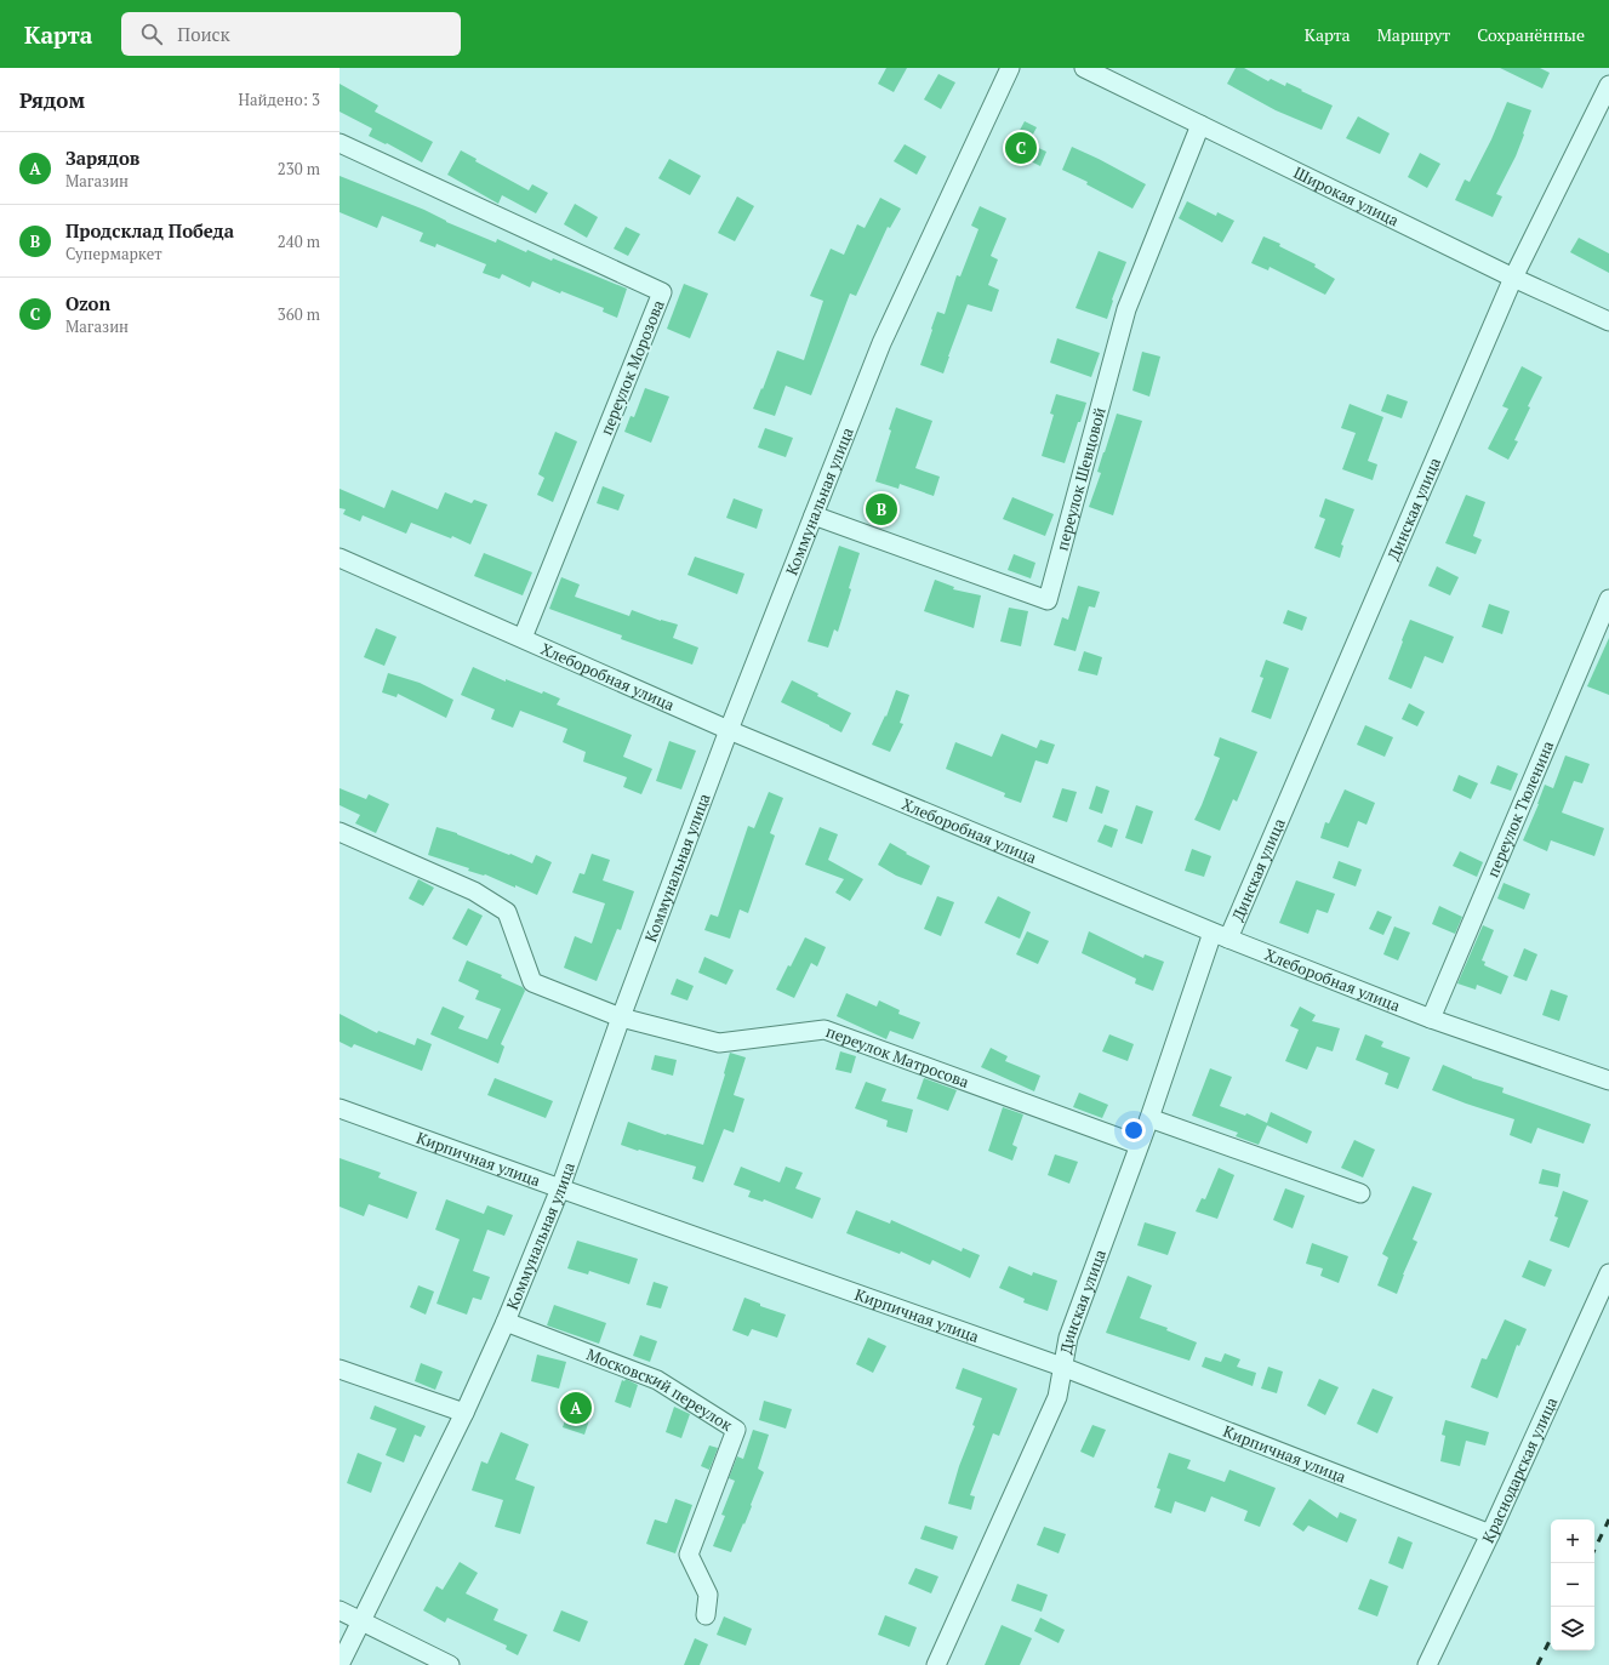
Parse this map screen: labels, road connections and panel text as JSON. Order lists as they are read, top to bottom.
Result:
{
  "streets": {
    "street": [
      "Широкая улица",
      "переулок Морозова",
      "переулок Шевцовой",
      "Коммунальная улица",
      "Динская улица",
      "Хлеборобная улица",
      "переулок Тюленина",
      "переулок Матросова",
      "Кирпичная улица",
      "Московский переулок",
      "Краснодарская улица"
    ]
  },
  "crossings": [
    ["Широкая улица", "переулок Шевцовой"],
    ["Широкая улица", "Динская улица"],
    ["переулок Морозова", "Хлеборобная улица"],
    ["переулок Шевцовой", "Коммунальная улица"],
    ["Коммунальная улица", "Хлеборобная улица"],
    ["Коммунальная улица", "переулок Матросова"],
    ["Коммунальная улица", "Кирпичная улица"],
    ["Коммунальная улица", "Московский переулок"],
    ["Динская улица", "Хлеборобная улица"],
    ["Динская улица", "переулок Матросова"],
    ["Динская улица", "Кирпичная улица"],
    ["Хлеборобная улица", "переулок Тюленина"],
    ["Кирпичная улица", "Краснодарская улица"]
  ],
  "page": {
    "header": "Карта",
    "search": "Поиск",
    "nav": ["Карта", "Маршрут", "Сохранённые"],
    "heading": ["Рядом", "Найдено: 3"],
    "pins": ["C", "B", "A"],
    "list": [
      {
        "mark": "A",
        "name": "Зарядов",
        "note": "Магазин",
        "value": "230 m"
      },
      {
        "mark": "B",
        "name": "Продсклад Победа",
        "note": "Супермаркет",
        "value": "240 m"
      },
      {
        "mark": "C",
        "name": "Ozon",
        "note": "Магазин",
        "value": "360 m"
      }
    ],
    "map_buttons": ["+", "−"]
  }
}
